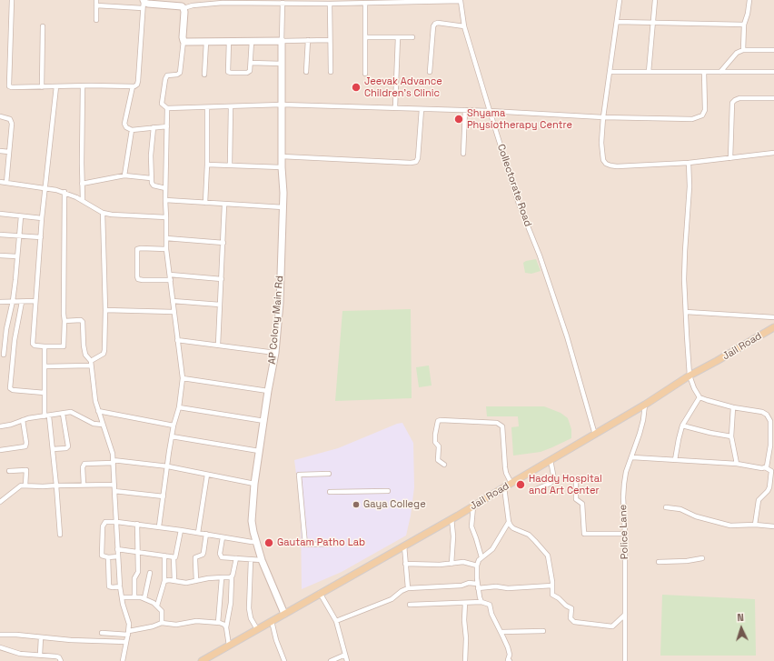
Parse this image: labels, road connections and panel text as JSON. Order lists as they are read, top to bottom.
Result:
{
  "streets": {
    "main road": ["Jail Road"],
    "street": ["Collectorate Road", "AP Colony Main Rd", "Police Lane"]
  },
  "crossings": [
    ["Collectorate Road", "Jail Road"],
    ["AP Colony Main Rd", "Jail Road"],
    ["Jail Road", "Police Lane"]
  ],
  "places": [
    "Jeevak Advance Children's Clinic",
    "Shyama Physiotherapy Centre",
    "Haddy Hospital and Art Center",
    "Gaya College",
    "Gautam Patho Lab"
  ],
  "north": "top"
}
